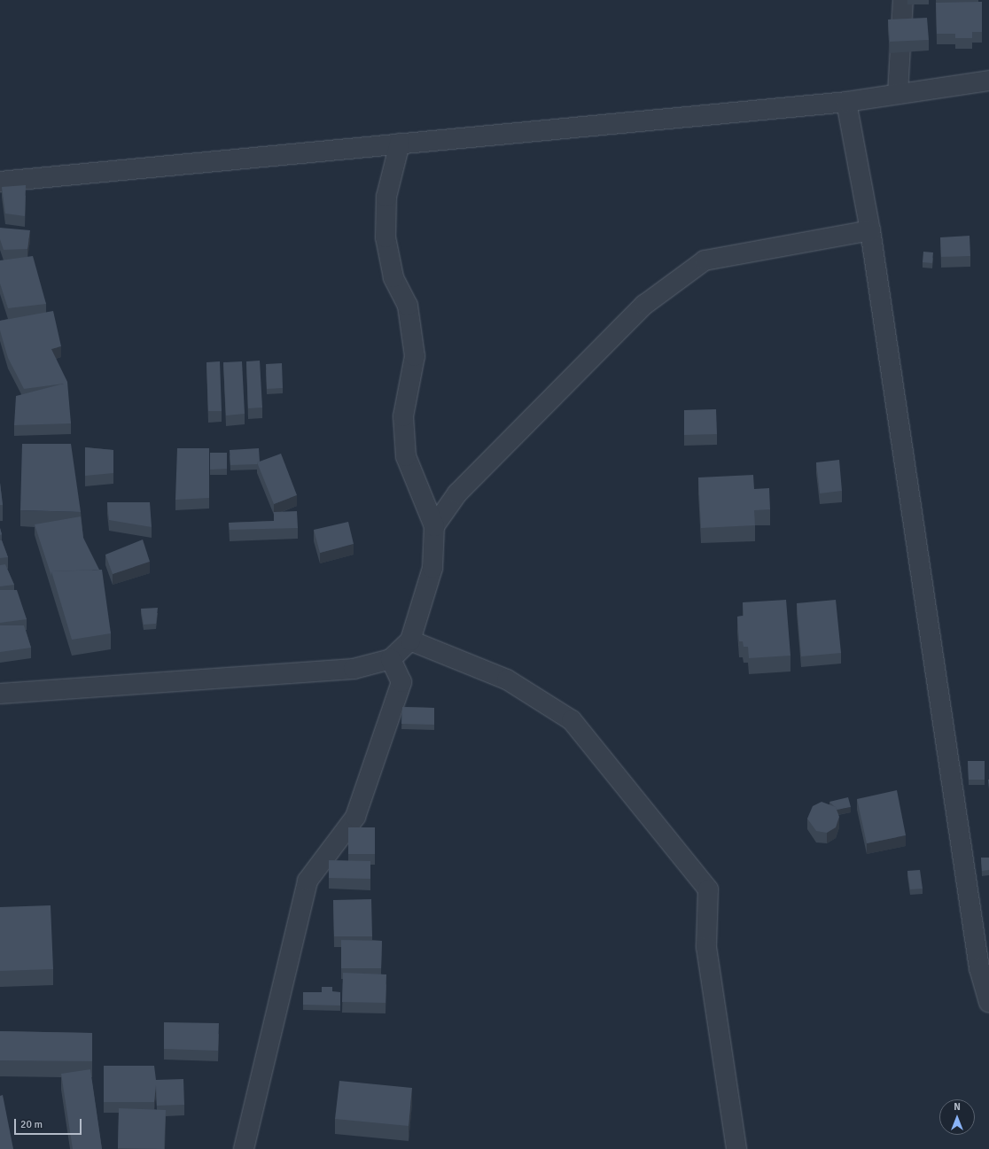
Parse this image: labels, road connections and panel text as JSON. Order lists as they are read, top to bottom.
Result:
{
  "scale_bar": "20 m",
  "north": "top"
}
